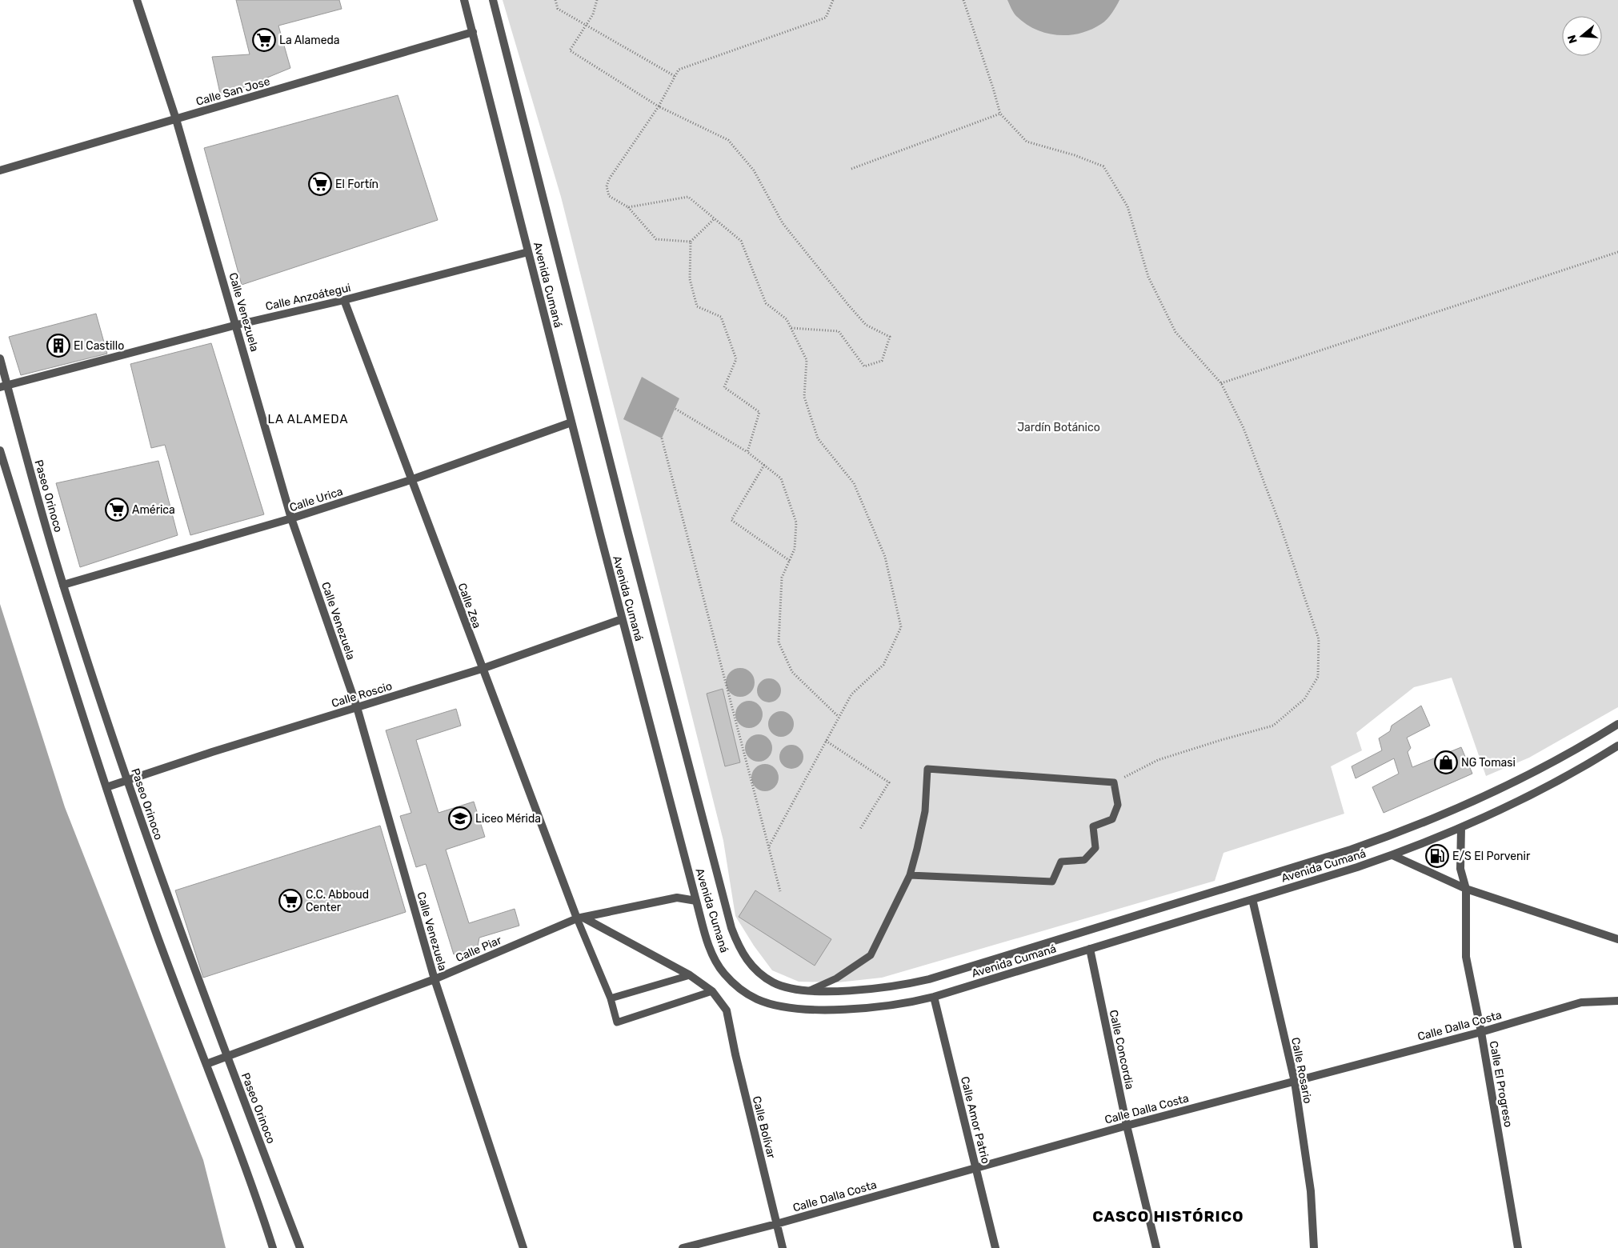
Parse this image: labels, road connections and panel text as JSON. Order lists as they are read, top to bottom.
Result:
{
  "streets": {
    "street": [
      "Calle San Jose",
      "Avenida Cumaná",
      "Calle Anzoátegui",
      "Calle Venezuela",
      "Paseo Orinoco",
      "Calle Urica",
      "Calle Zea",
      "Calle Roscio",
      "Calle Piar",
      "Calle Dalla Costa",
      "Calle Concordia",
      "Calle Rosario",
      "Calle El Progreso",
      "Calle Amor Patrio",
      "Calle Bolívar"
    ]
  },
  "crossings": [
    ["Calle San Jose", "Avenida Cumaná"],
    ["Calle San Jose", "Calle Venezuela"],
    ["Avenida Cumaná", "Calle Anzoátegui"],
    ["Avenida Cumaná", "Calle Urica"],
    ["Avenida Cumaná", "Calle Roscio"],
    ["Avenida Cumaná", "Calle Piar"],
    ["Avenida Cumaná", "Calle Concordia"],
    ["Avenida Cumaná", "Calle Rosario"],
    ["Avenida Cumaná", "Calle El Progreso"],
    ["Avenida Cumaná", "Calle Amor Patrio"],
    ["Calle Anzoátegui", "Calle Venezuela"],
    ["Calle Anzoátegui", "Paseo Orinoco"],
    ["Calle Anzoátegui", "Calle Zea"],
    ["Calle Venezuela", "Calle Urica"],
    ["Calle Venezuela", "Calle Roscio"],
    ["Calle Venezuela", "Calle Piar"],
    ["Paseo Orinoco", "Calle Urica"],
    ["Paseo Orinoco", "Calle Roscio"],
    ["Paseo Orinoco", "Calle Piar"],
    ["Calle Urica", "Calle Zea"],
    ["Calle Zea", "Calle Roscio"],
    ["Calle Zea", "Calle Piar"],
    ["Calle Dalla Costa", "Calle Concordia"],
    ["Calle Dalla Costa", "Calle Rosario"],
    ["Calle Dalla Costa", "Calle El Progreso"],
    ["Calle Dalla Costa", "Calle Amor Patrio"],
    ["Calle Dalla Costa", "Calle Bolívar"]
  ],
  "districts": ["LA ALAMEDA", "CASCO HISTÓRICO"],
  "parks": ["Jardín Botánico"],
  "places": {
    "supermarket": [
      "La Alameda",
      "El Fortín",
      "América",
      "C.C. Abboud Center"
    ],
    "building": ["El Castillo"],
    "shop": ["NG Tomasi"],
    "school or university": ["Liceo Mérida"],
    "fuel station": ["E/S El Porvenir"]
  },
  "north": "left"
}
